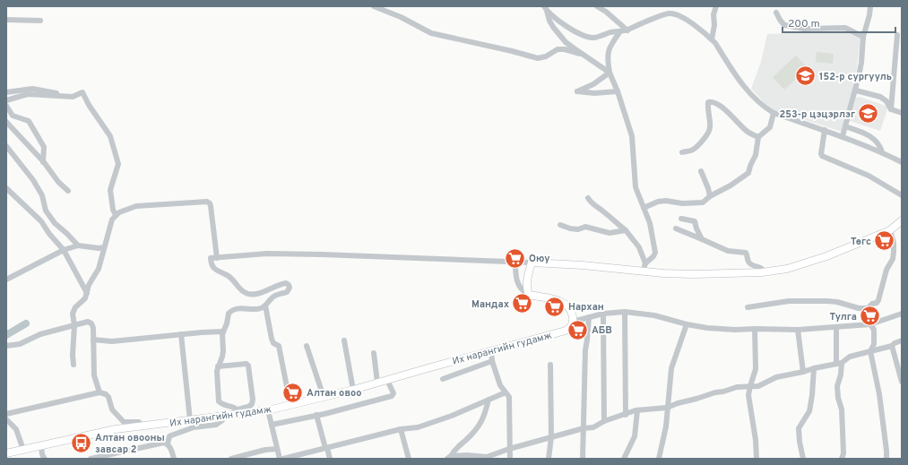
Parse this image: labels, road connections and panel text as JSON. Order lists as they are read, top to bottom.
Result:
{
  "streets": {
    "main road": ["Их нарангийн гудамж"]
  },
  "places": {
    "school or university": ["152-р сургууль", "253-р цэцэрлэг"],
    "supermarket": [
      "Төгс",
      "Оюу",
      "Мандах",
      "Нархан",
      "Тулга",
      "АБВ",
      "Алтан овоо"
    ],
    "bus stop": ["Алтан овооны завсар 2"]
  },
  "scale_bar": "200 m"
}
